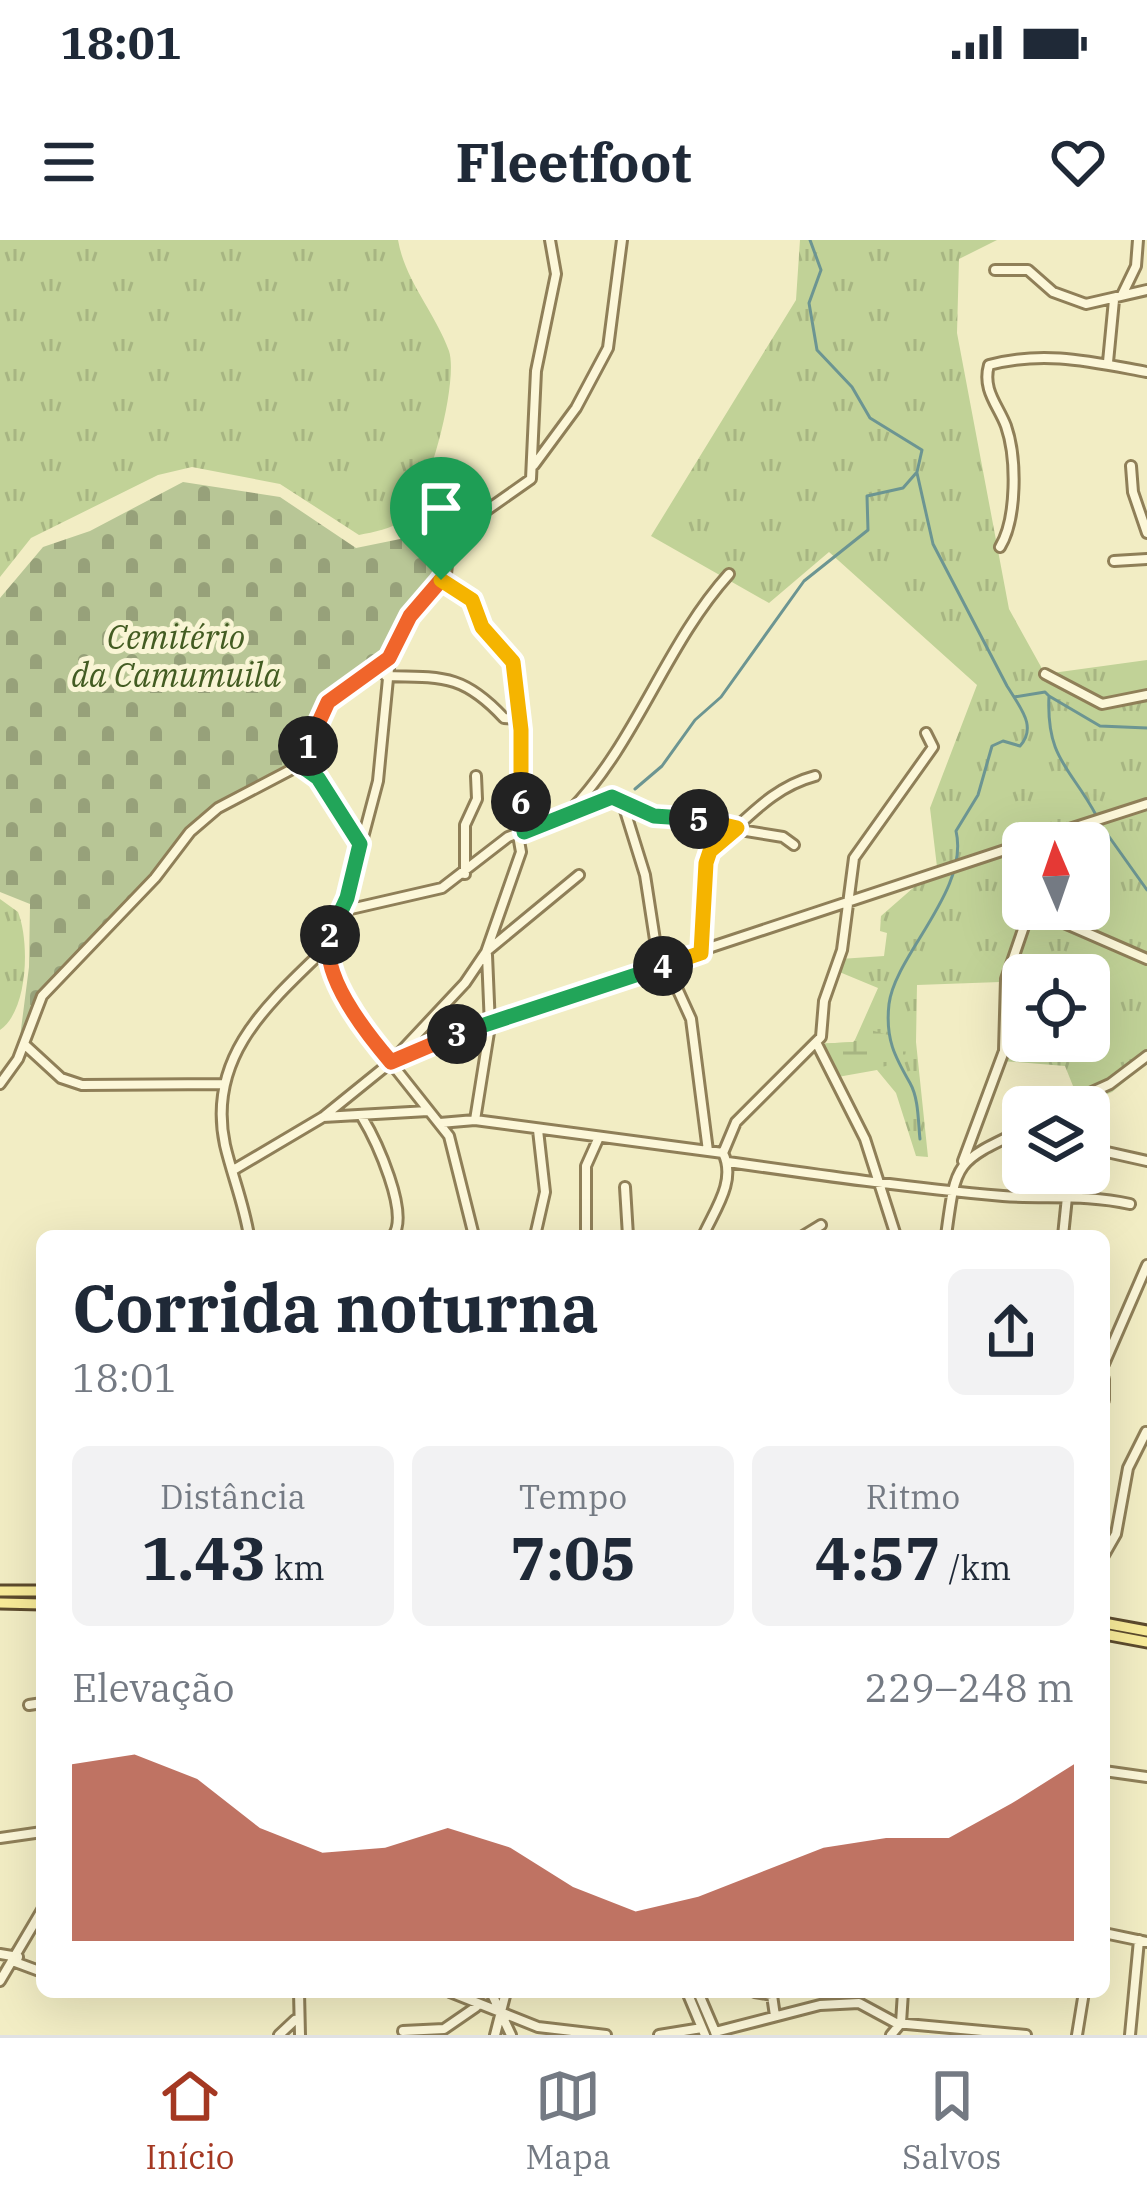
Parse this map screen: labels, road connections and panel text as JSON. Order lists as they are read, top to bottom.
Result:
{
  "parks": ["Cemitério da Camumuila"],
  "north": "top",
  "page": {
    "status": "18:01",
    "header": "Fleetfoot",
    "pins": [
      "1",
      "6",
      "5",
      "2",
      "4",
      "3"
    ],
    "heading": ["Corrida noturna", "18:01"],
    "stats": [
      ["Distância", "1.43 km"],
      ["Tempo", "7:05"],
      ["Ritmo", "4:57 /km"]
    ],
    "chart": ["Elevação", "229–248 m"],
    "tabs": ["Início", "Mapa", "Salvos"]
  }
}
